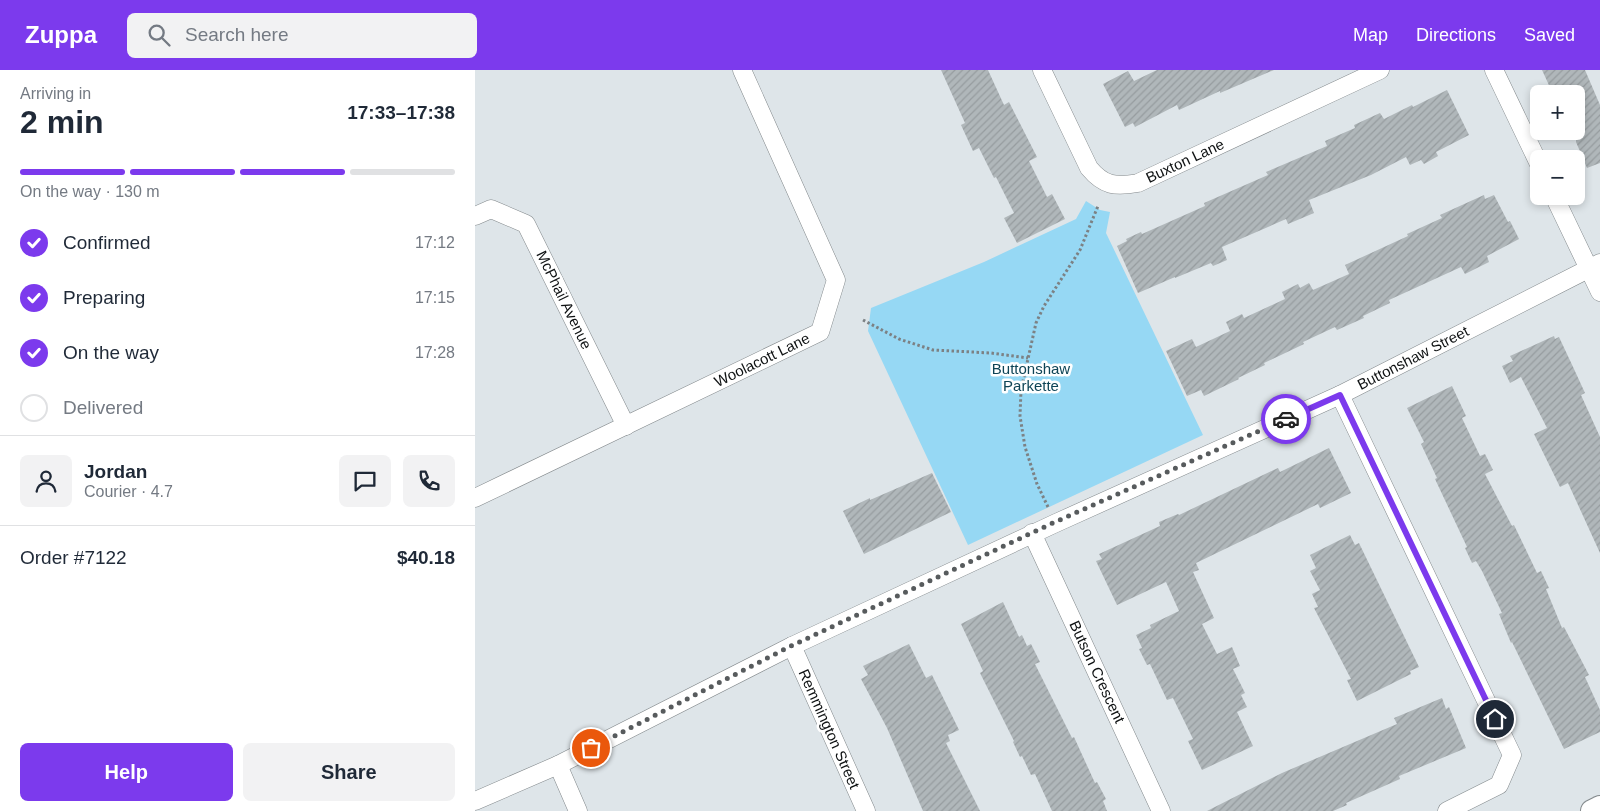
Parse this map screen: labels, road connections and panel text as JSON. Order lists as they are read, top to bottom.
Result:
{
  "streets": {
    "street": [
      "Buxton Lane",
      "McPhail Avenue",
      "Buttonshaw Street",
      "Woolacott Lane",
      "Butson Crescent",
      "Remmington Street"
    ]
  },
  "crossings": [
    ["McPhail Avenue", "Woolacott Lane"],
    ["Buttonshaw Street", "Butson Crescent"],
    ["Buttonshaw Street", "Remmington Street"]
  ],
  "parks": ["Buttonshaw Parkette"],
  "page": {
    "header": "Zuppa",
    "search": "Search here",
    "nav": ["Map", "Directions", "Saved"],
    "heading": ["2 min", "Arriving in", "17:33–17:38"],
    "panel": [
      "Jordan",
      "Courier · 4.7",
      "Order #7122",
      "$40.18"
    ],
    "map_buttons": ["+", "−"],
    "bar": "On the way · 130 m",
    "list": [
      ["Confirmed", "17:12"],
      ["Preparing", "17:15"],
      ["On the way", "17:28"],
      "Delivered"
    ],
    "buttons": ["Help", "Share"]
  }
}
